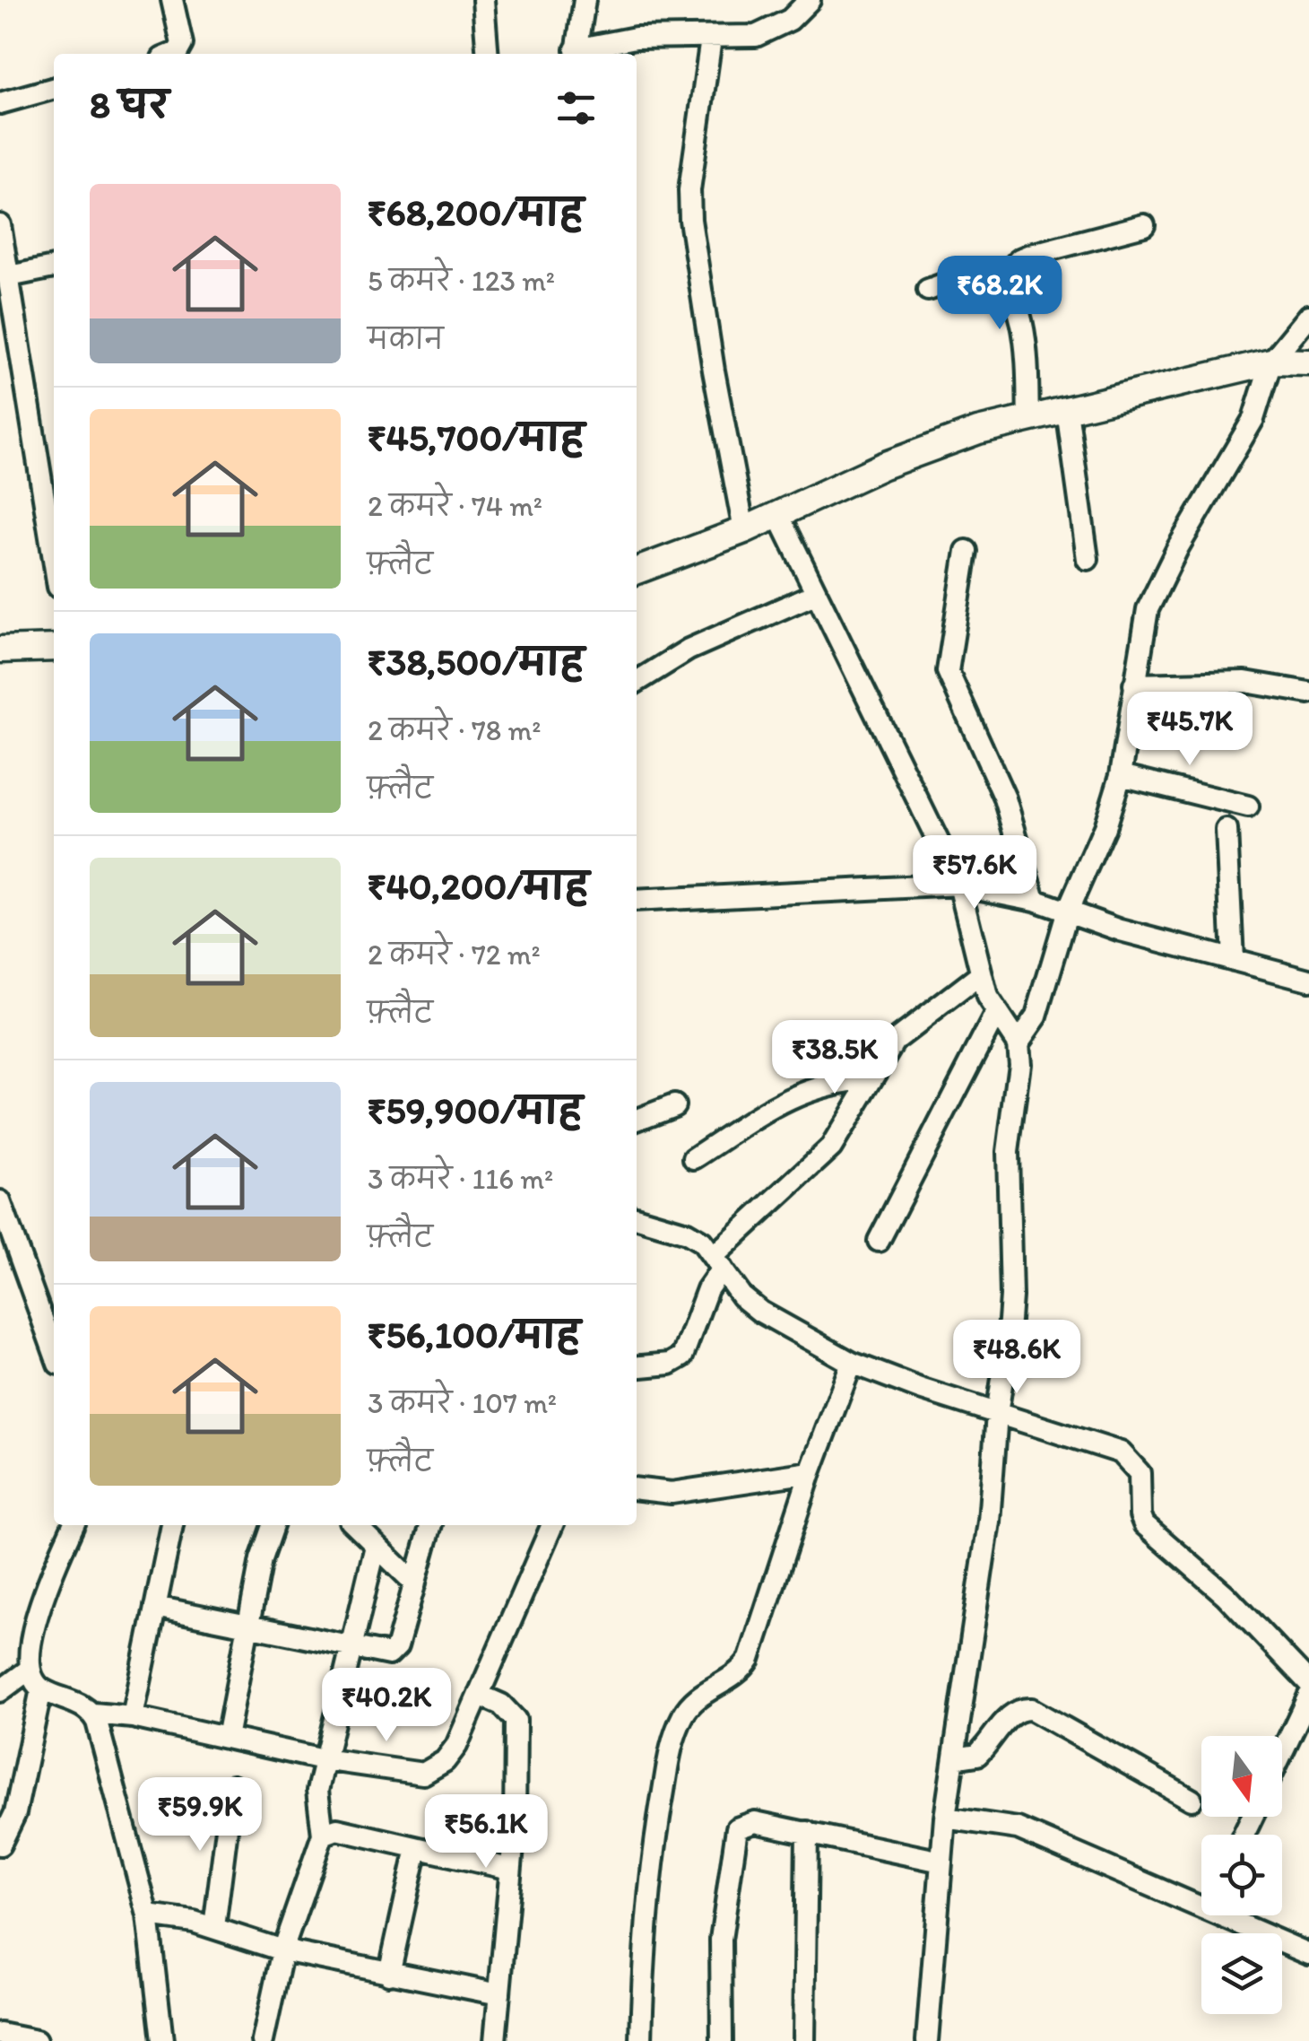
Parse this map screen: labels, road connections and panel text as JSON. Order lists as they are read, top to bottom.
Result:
{
  "north": "bottom",
  "page": {
    "heading": "8 घर",
    "list": [
      {
        "name": "₹68,200/माह",
        "note": "5 कमरे · 123 m² · मकान"
      },
      {
        "name": "₹45,700/माह",
        "note": "2 कमरे · 74 m² · फ़्लैट"
      },
      {
        "name": "₹38,500/माह",
        "note": "2 कमरे · 78 m² · फ़्लैट"
      },
      {
        "name": "₹40,200/माह",
        "note": "2 कमरे · 72 m² · फ़्लैट"
      },
      {
        "name": "₹59,900/माह",
        "note": "3 कमरे · 116 m² · फ़्लैट"
      },
      {
        "name": "₹56,100/माह",
        "note": "3 कमरे · 107 m² · फ़्लैट"
      }
    ],
    "price": [
      "₹68.2K",
      "₹45.7K",
      "₹57.6K",
      "₹38.5K",
      "₹48.6K",
      "₹40.2K",
      "₹59.9K",
      "₹56.1K"
    ]
  }
}
